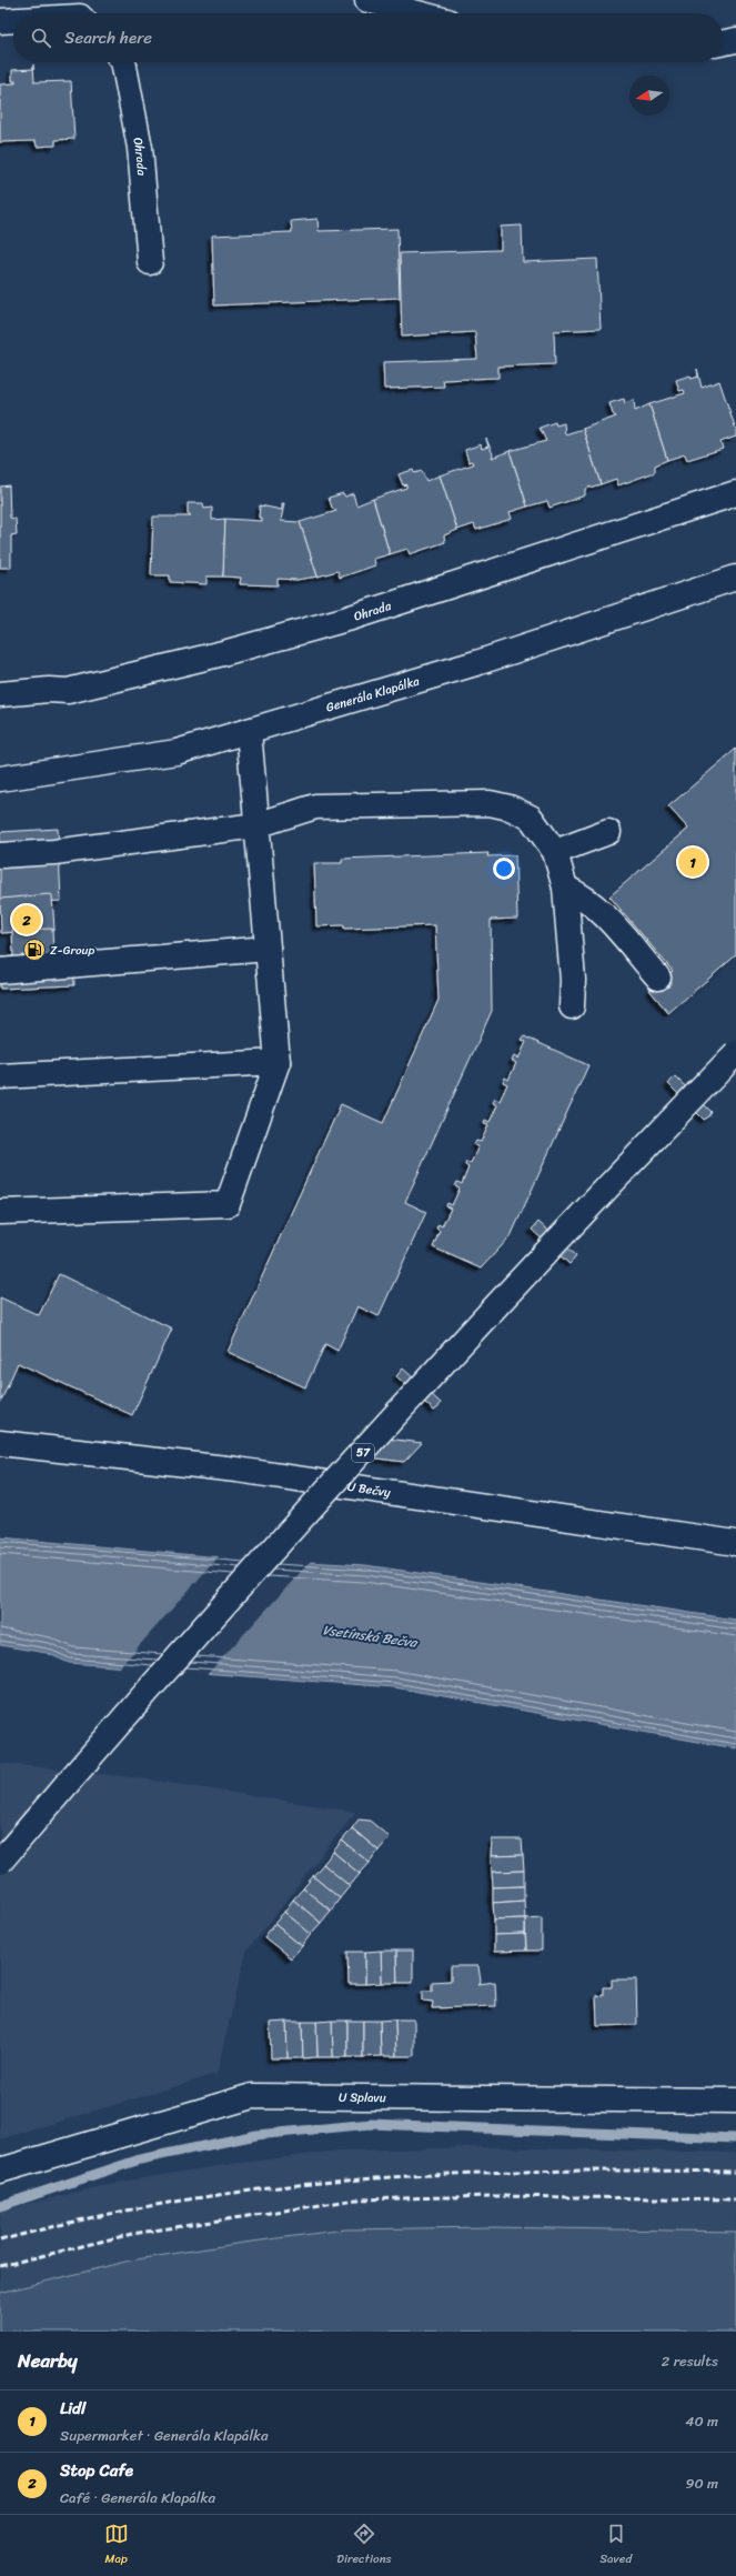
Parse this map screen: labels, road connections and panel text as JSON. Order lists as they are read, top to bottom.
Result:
{
  "streets": {
    "street": [
      "Ohrada",
      "Generála Klapálka",
      "57",
      "U Bečvy",
      "U Splavu"
    ]
  },
  "water": ["Vsetínská Bečva"],
  "places": {
    "fuel station": ["Z-Group"]
  },
  "north": "left",
  "page": {
    "search": "Search here",
    "pins": ["1", "2"],
    "heading": ["Nearby", "2 results"],
    "list": [
      {
        "mark": "1",
        "name": "Lidl",
        "note": "Supermarket · Generála Klapálka",
        "value": "40 m"
      },
      {
        "mark": "2",
        "name": "Stop Cafe",
        "note": "Café · Generála Klapálka",
        "value": "90 m"
      }
    ],
    "nav": ["Map", "Directions", "Saved"]
  }
}
